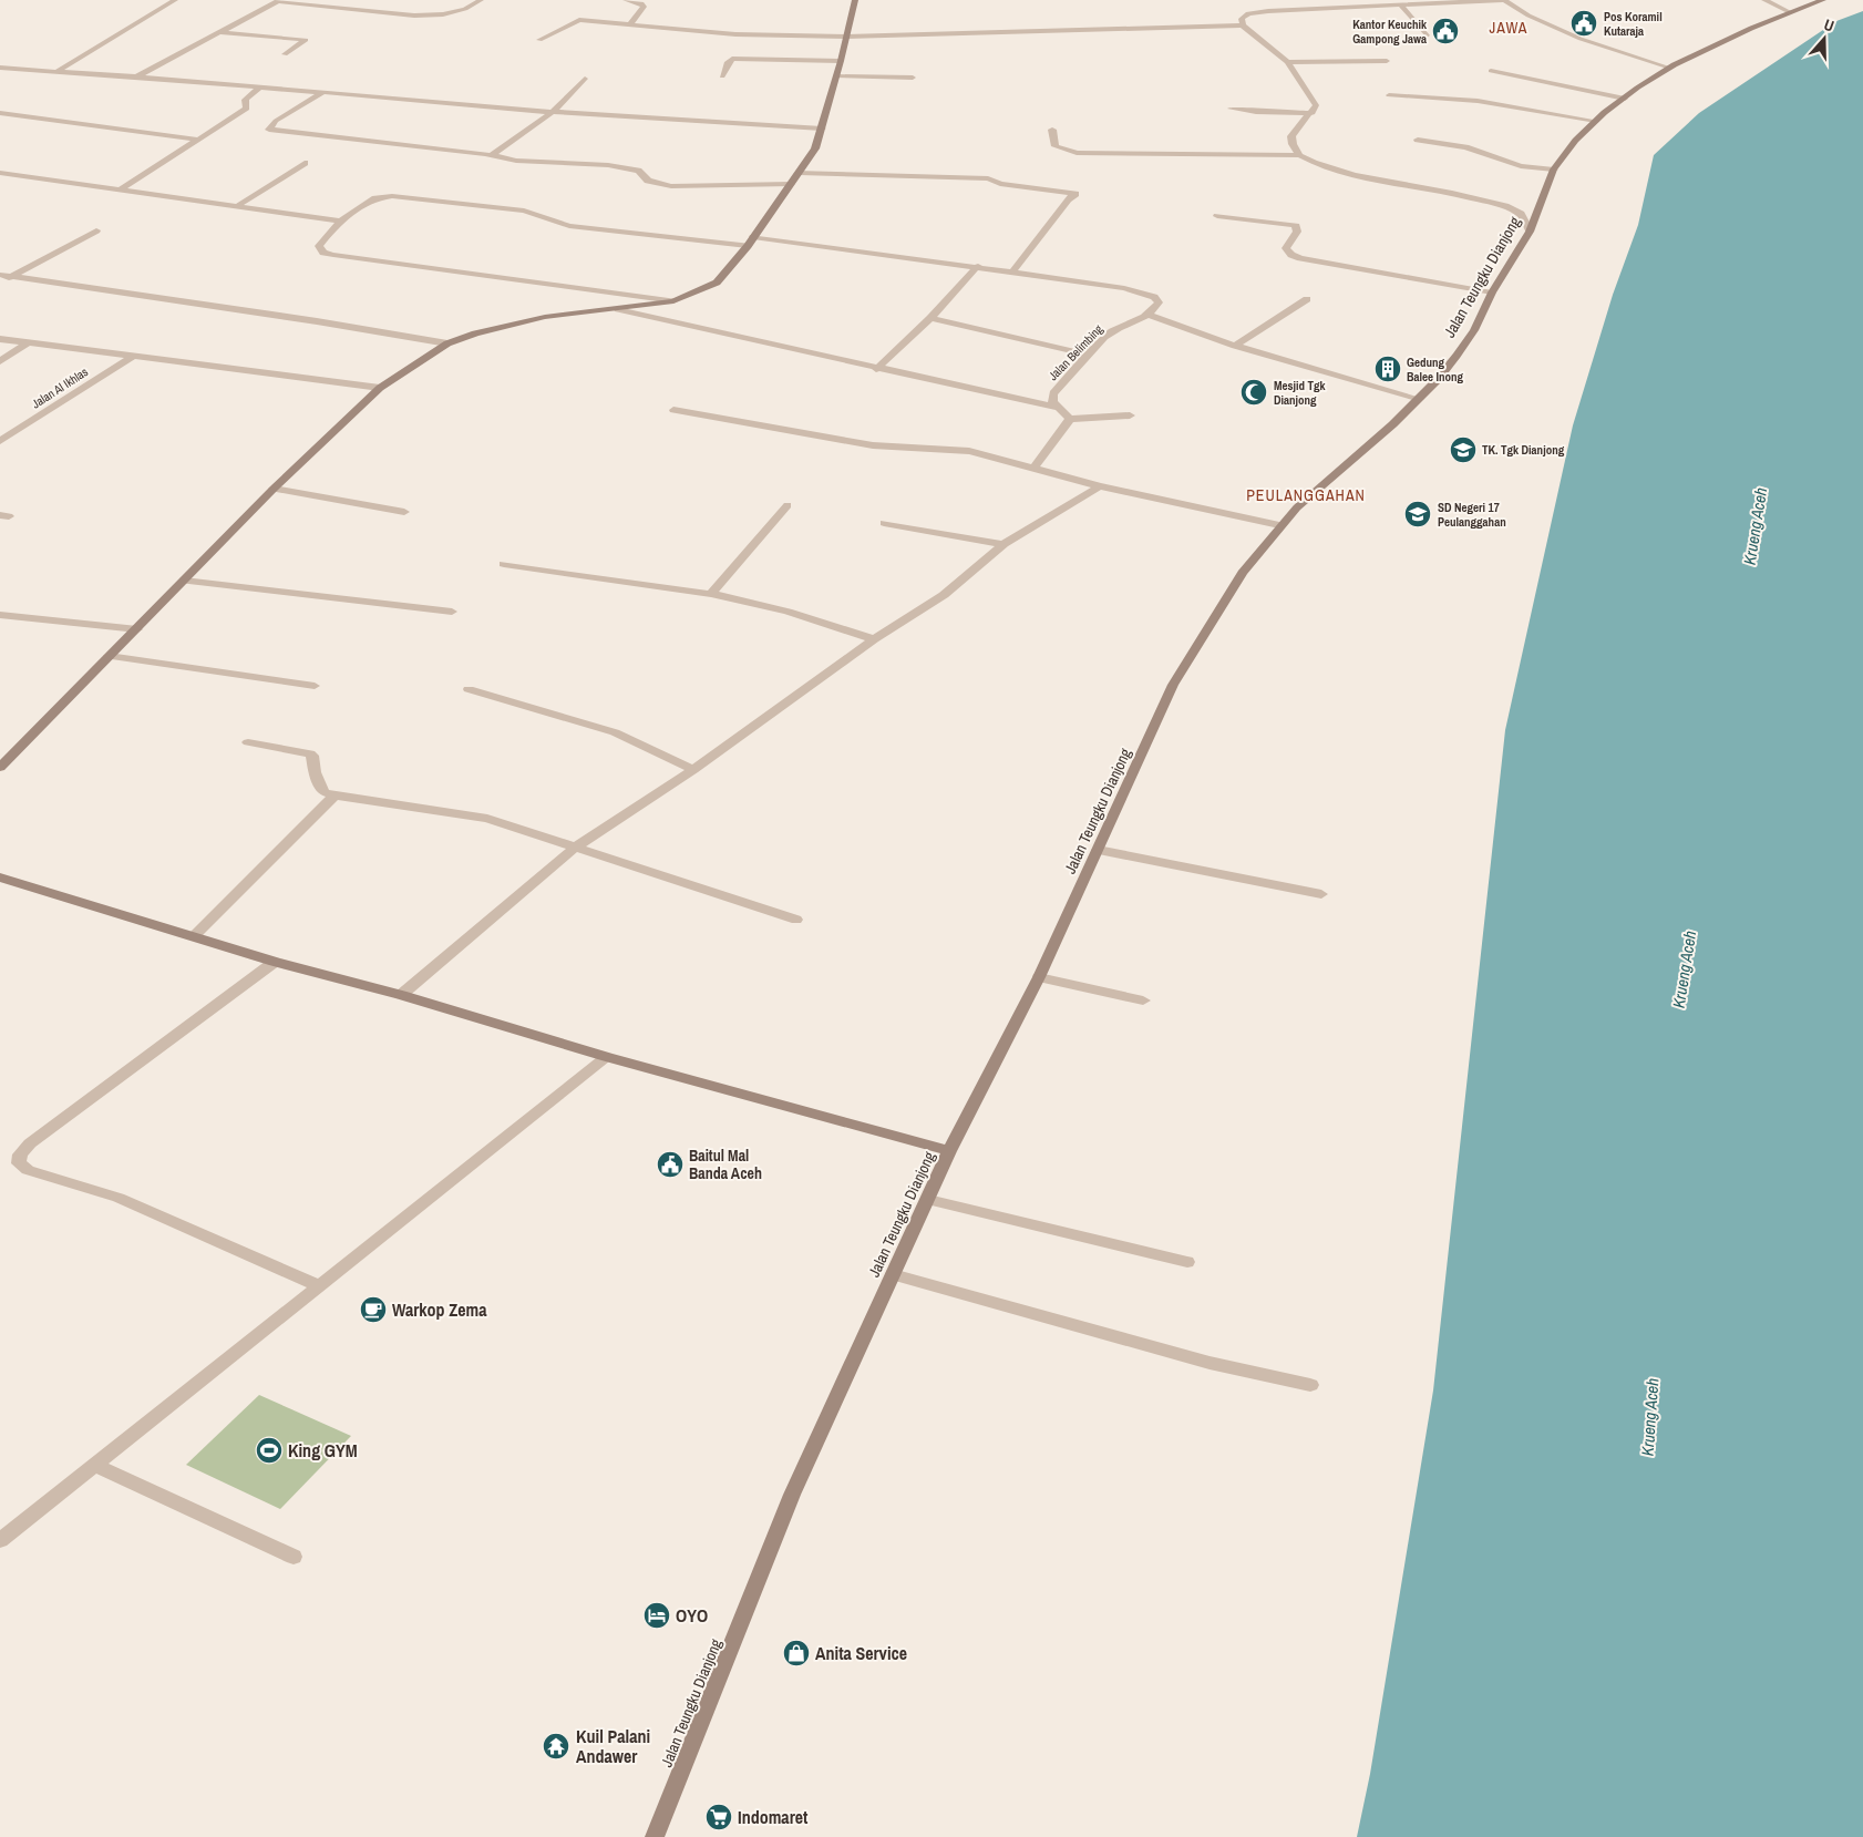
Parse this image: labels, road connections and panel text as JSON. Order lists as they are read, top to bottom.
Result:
{
  "streets": {
    "street": ["Jalan Teungku Dianjong", "Jalan Belimbing", "Jalan Al Ikhlas"]
  },
  "districts": ["JAWA", "PEULANGGAHAN"],
  "water": ["Krueng Aceh"],
  "places": {
    "public building": ["Pos Koramil Kutaraja", "Kantor Keuchik Gampong Jawa", "Baitul Mal Banda Aceh"],
    "building": ["Gedung Balee Inong"],
    "mosque": ["Mesjid Tgk Dianjong"],
    "school or university": ["TK. Tgk Dianjong", "SD Negeri 17 Peulanggahan"],
    "cafe": ["Warkop Zema"],
    "sports": ["King GYM"],
    "hotel": ["OYO"],
    "shop": ["Anita Service"],
    "temple": ["Kuil Palani Andawer"],
    "supermarket": ["Indomaret"]
  },
  "north": "top"
}
